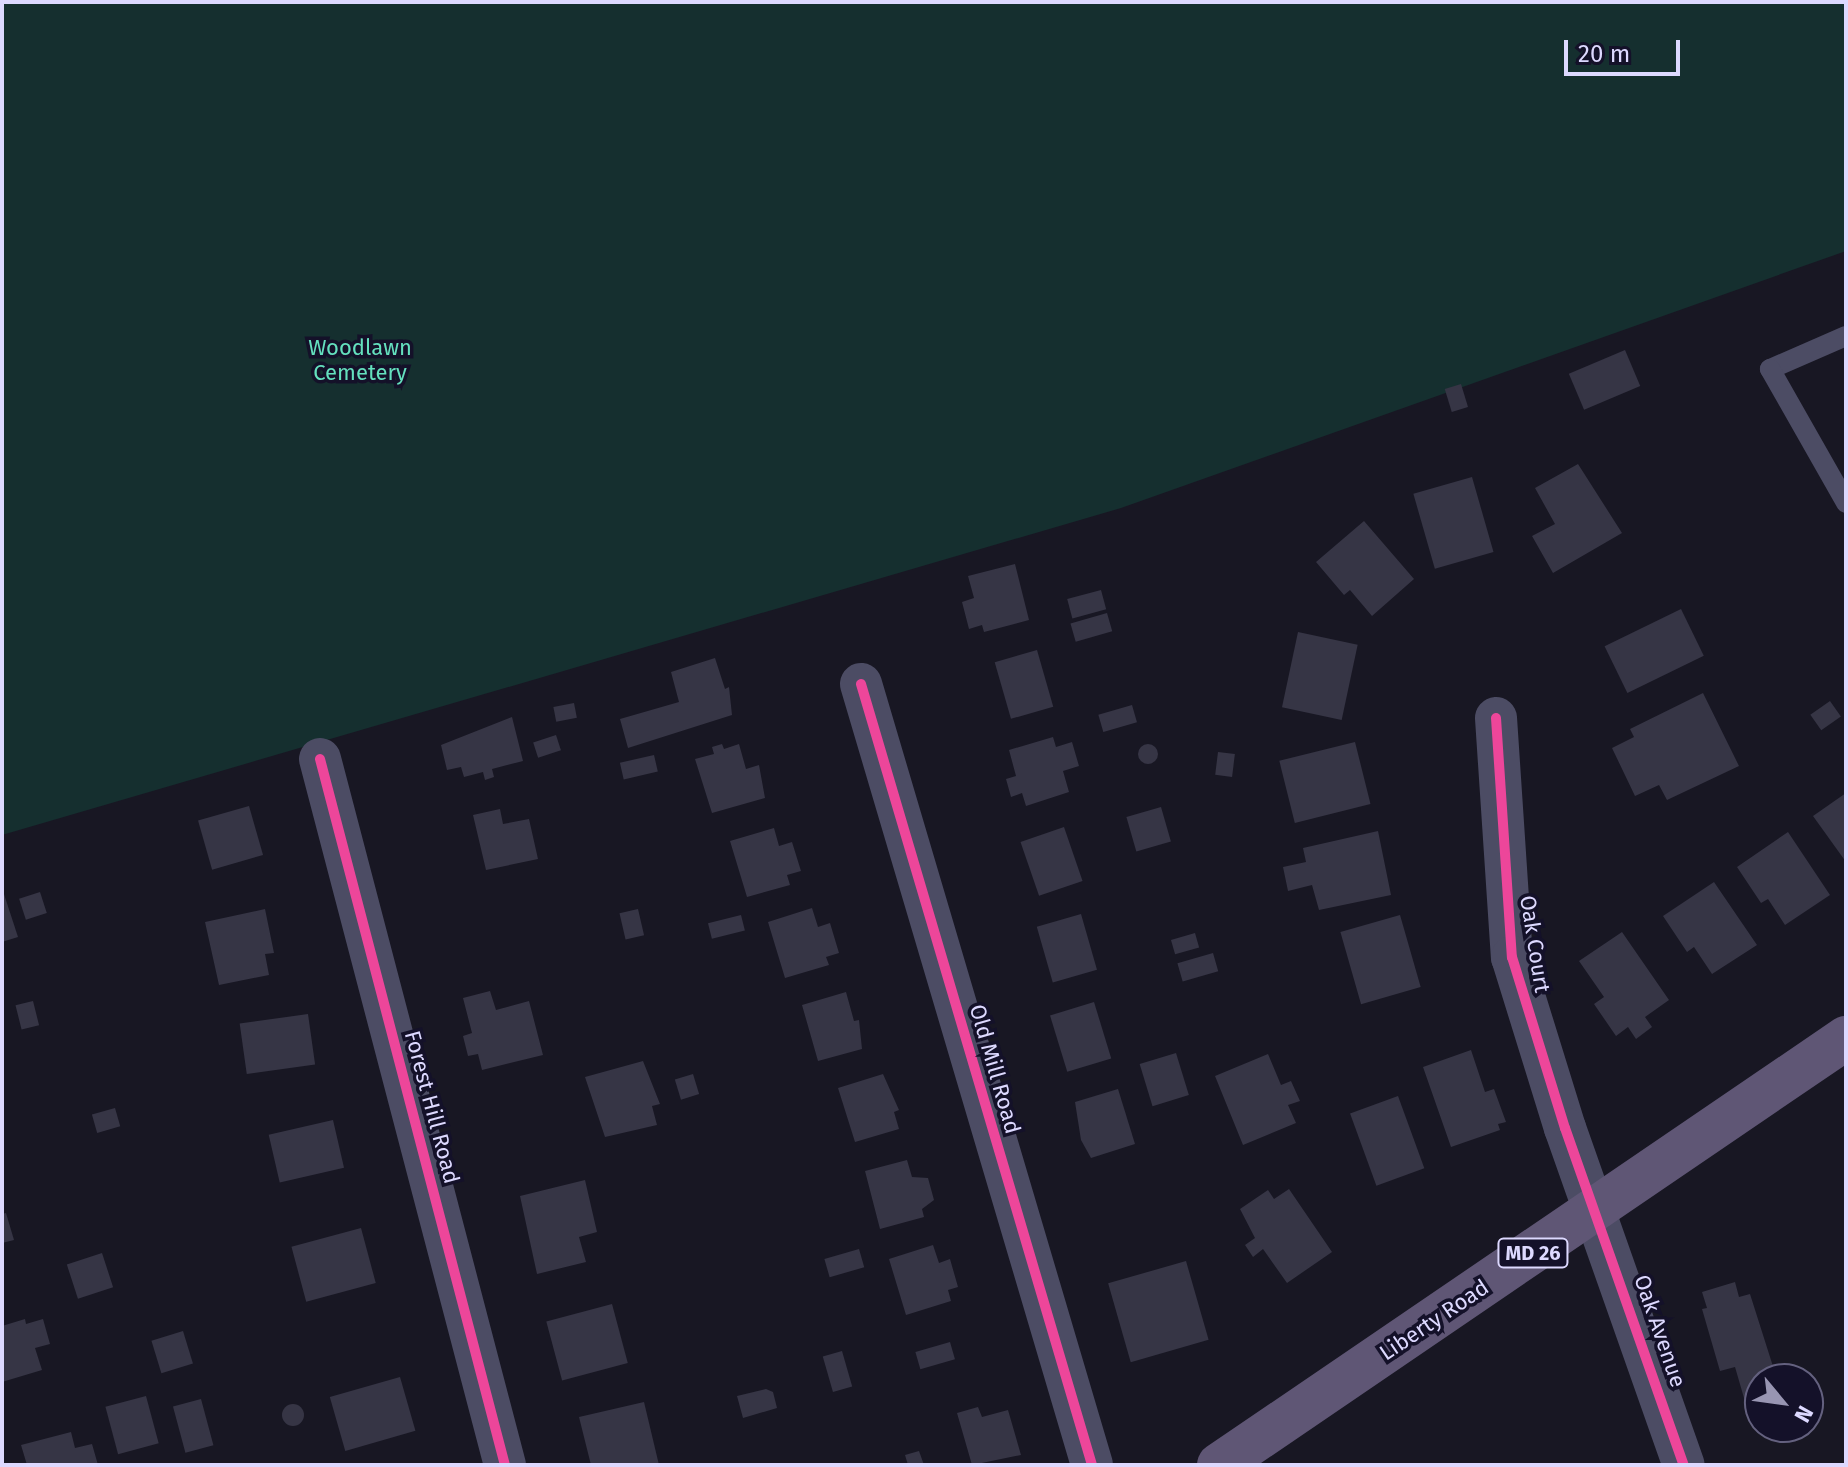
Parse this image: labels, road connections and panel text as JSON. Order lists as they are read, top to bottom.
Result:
{
  "streets": {
    "main road": ["MD 26", "Liberty Road"],
    "street": [
      "Oak Court",
      "Old Mill Road",
      "Forest Hill Road",
      "Oak Avenue"
    ]
  },
  "crossings": [
    ["Oak Court", "Liberty Road"],
    ["Oak Court", "Oak Avenue"],
    ["Liberty Road", "Oak Avenue"]
  ],
  "parks": ["Woodlawn Cemetery"],
  "scale_bar": "20 m",
  "north": "bottom right"
}
